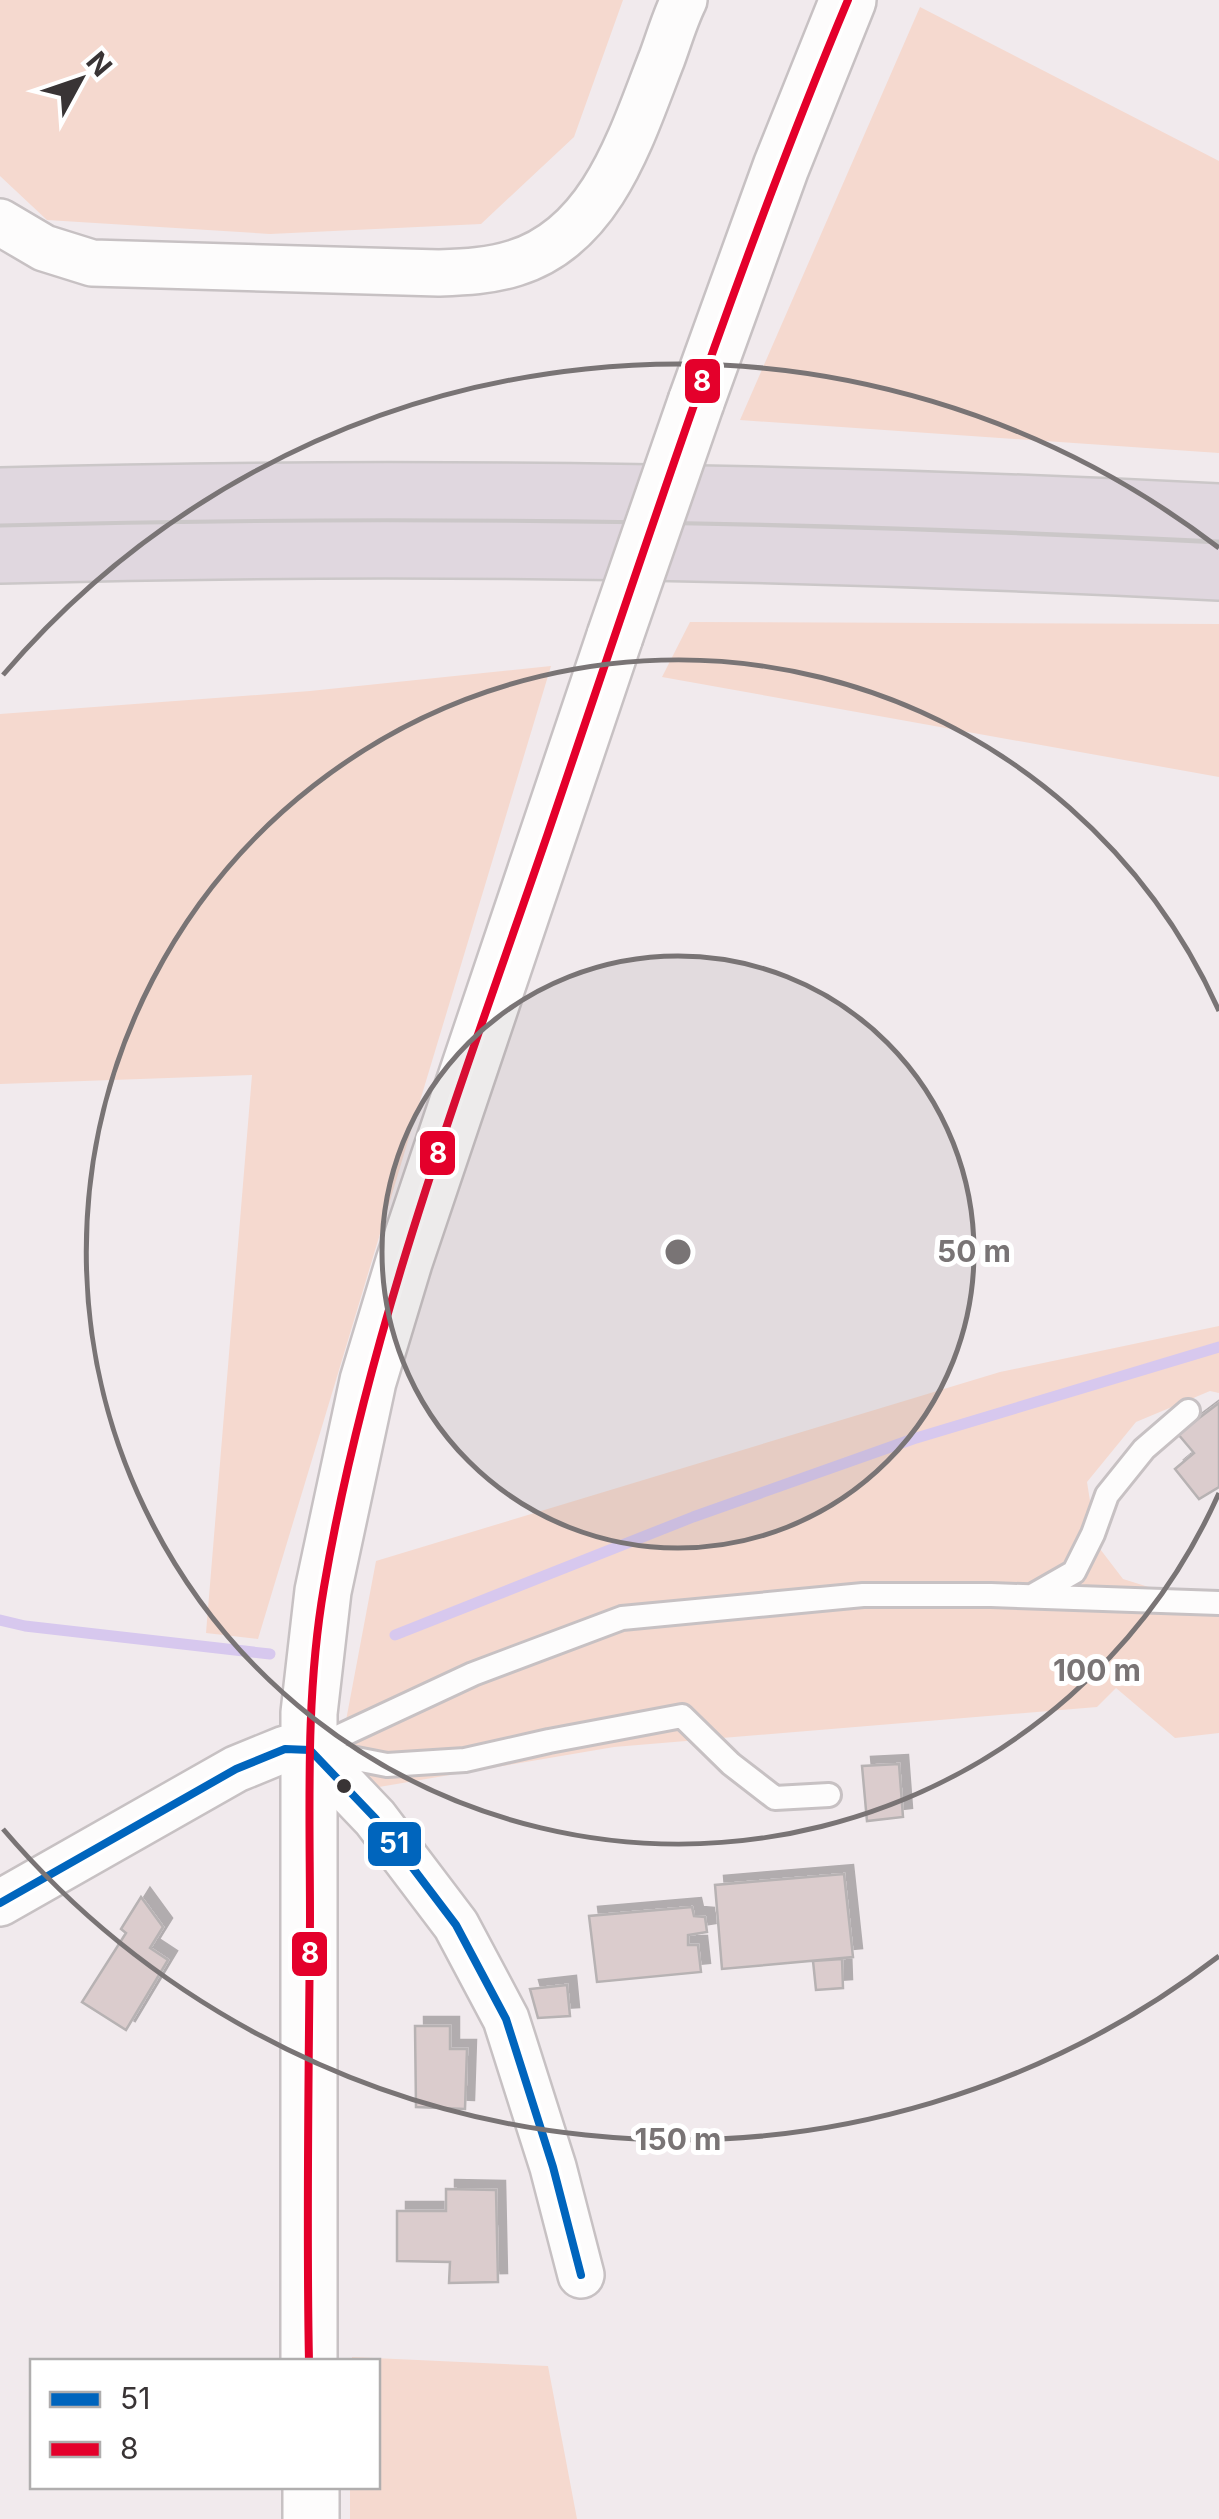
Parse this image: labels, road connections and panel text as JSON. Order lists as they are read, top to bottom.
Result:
{
  "lines": ["transit line 8", "transit line 51"],
  "legend": ["51", "8"],
  "north": "top right",
  "rings": ["50 m", "100 m", "150 m"]
}
